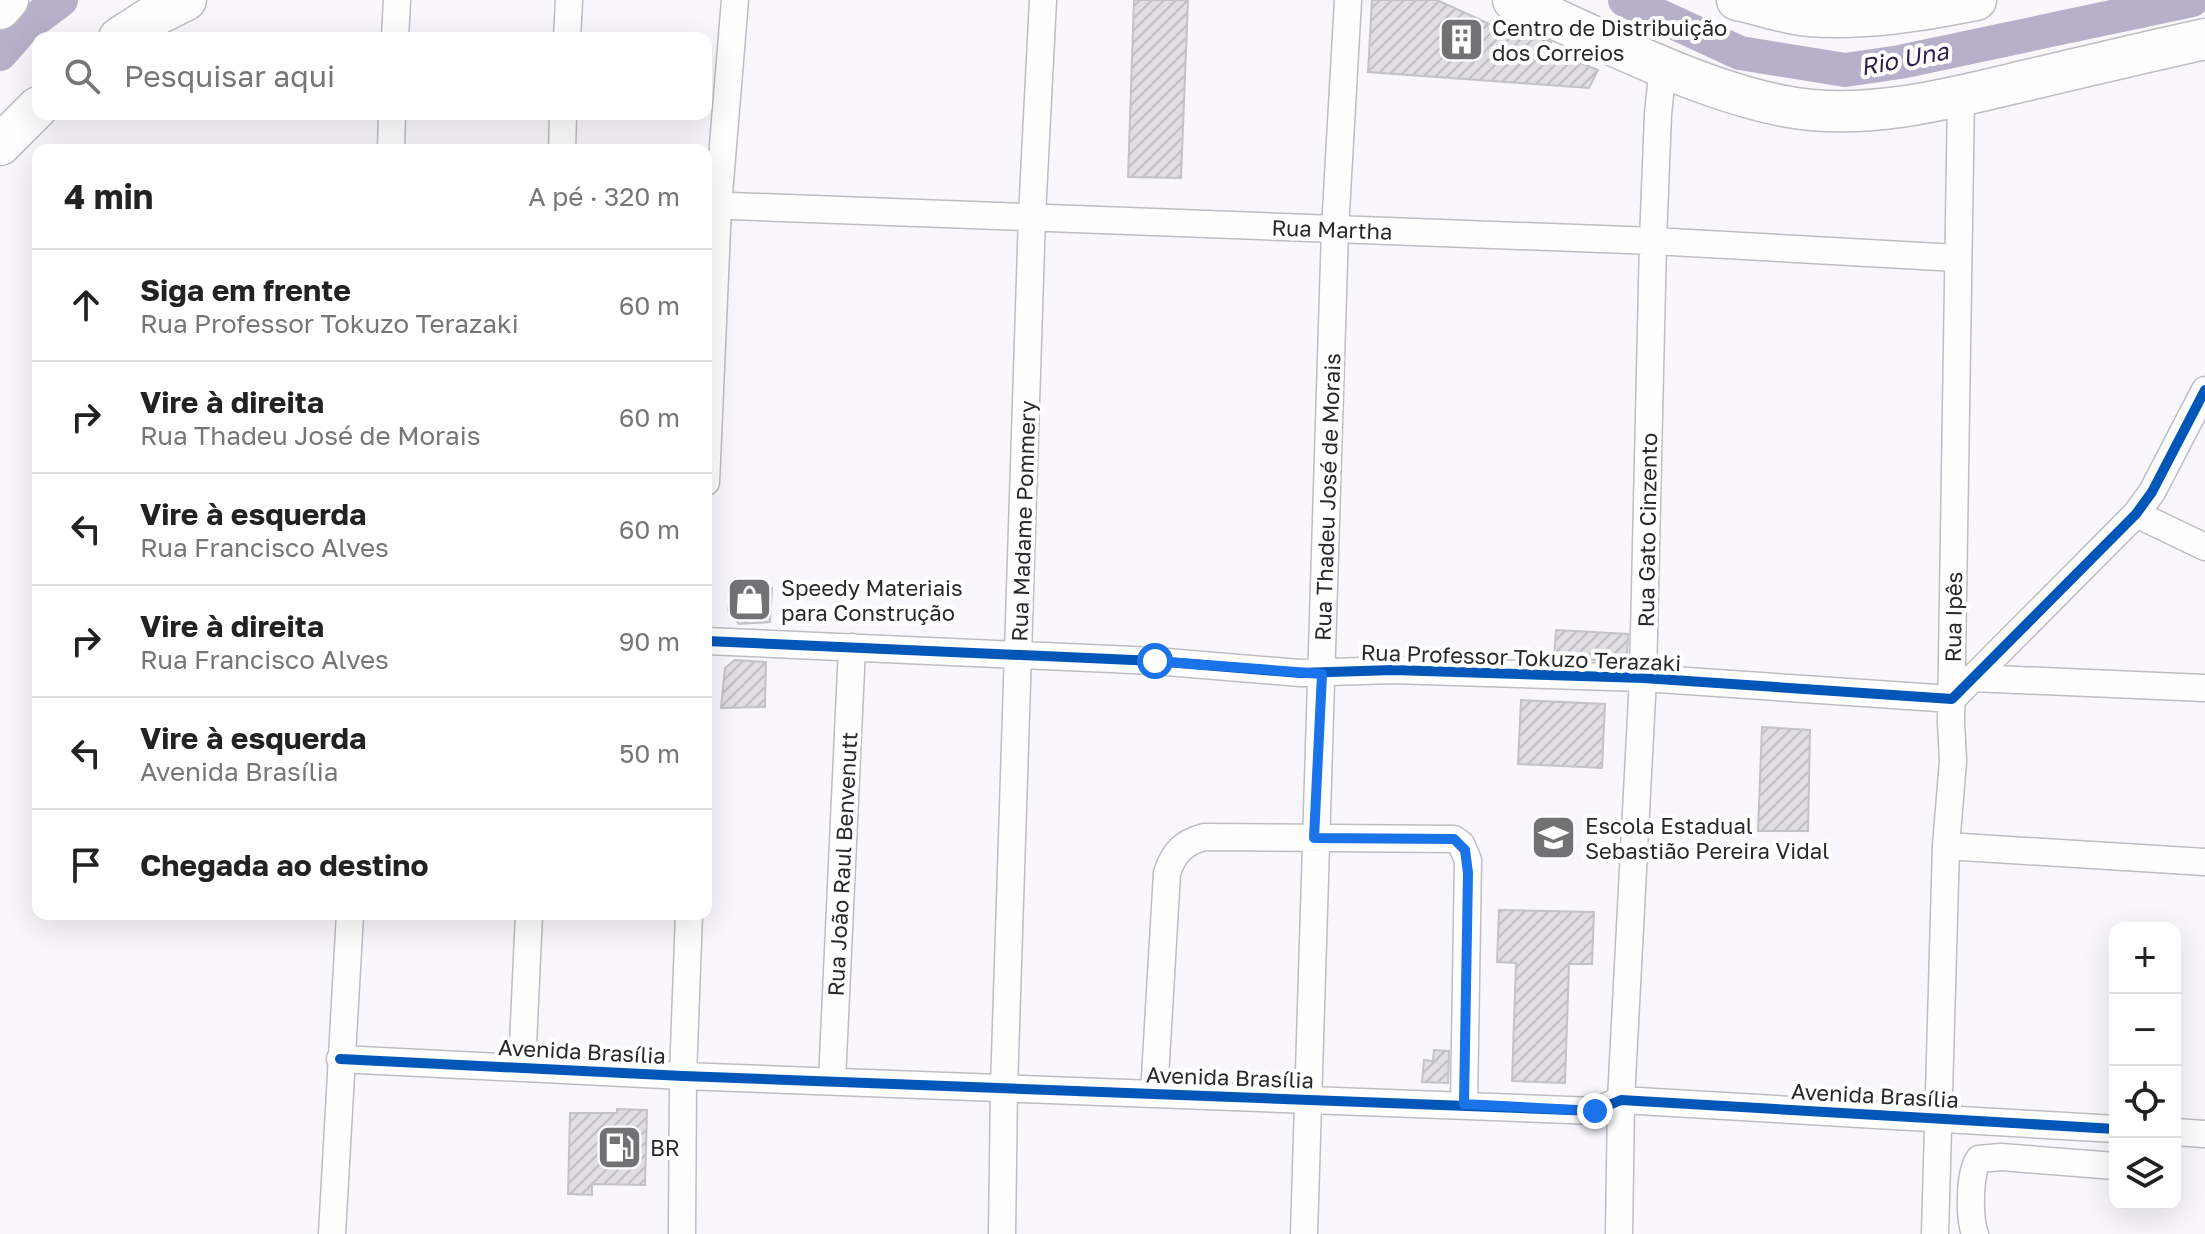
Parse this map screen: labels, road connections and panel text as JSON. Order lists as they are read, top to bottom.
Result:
{
  "streets": {
    "street": [
      "Rua Martha",
      "Rua Thadeu José de Morais",
      "Rua Madame Pommery",
      "Rua Gato Cinzento",
      "Rua Ipês",
      "Rua Professor Tokuzo Terazaki",
      "Rua João Raul Benvenutt",
      "Avenida Brasília"
    ]
  },
  "crossings": [
    ["Rua Martha", "Rua Thadeu José de Morais"],
    ["Rua Martha", "Rua Madame Pommery"],
    ["Rua Martha", "Rua Gato Cinzento"],
    ["Rua Martha", "Rua Ipês"],
    ["Rua Thadeu José de Morais", "Rua Professor Tokuzo Terazaki"],
    ["Rua Thadeu José de Morais", "Avenida Brasília"],
    ["Rua Madame Pommery", "Rua Professor Tokuzo Terazaki"],
    ["Rua Madame Pommery", "Avenida Brasília"],
    ["Rua Gato Cinzento", "Rua Professor Tokuzo Terazaki"],
    ["Rua Gato Cinzento", "Avenida Brasília"],
    ["Rua Ipês", "Rua Professor Tokuzo Terazaki"],
    ["Rua Ipês", "Avenida Brasília"],
    ["Rua Professor Tokuzo Terazaki", "Rua João Raul Benvenutt"],
    ["Rua João Raul Benvenutt", "Avenida Brasília"]
  ],
  "water": ["Rio Una"],
  "places": {
    "building": ["Centro de Distribuição dos Correios"],
    "shop": ["Speedy Materiais para Construção"],
    "school or university": ["Escola Estadual Sebastião Pereira Vidal"],
    "fuel station": ["BR"]
  },
  "page": {
    "search": "Pesquisar aqui",
    "heading": ["4 min", "A pé · 320 m"],
    "list": [
      ["Siga em frente", "Rua Professor Tokuzo Terazaki", "60 m"],
      ["Vire à direita", "Rua Thadeu José de Morais", "60 m"],
      ["Vire à esquerda", "Rua Francisco Alves", "60 m"],
      ["Vire à direita", "Rua Francisco Alves", "90 m"],
      ["Vire à esquerda", "Avenida Brasília", "50 m"],
      "Chegada ao destino"
    ],
    "map_buttons": ["+", "−"]
  }
}
